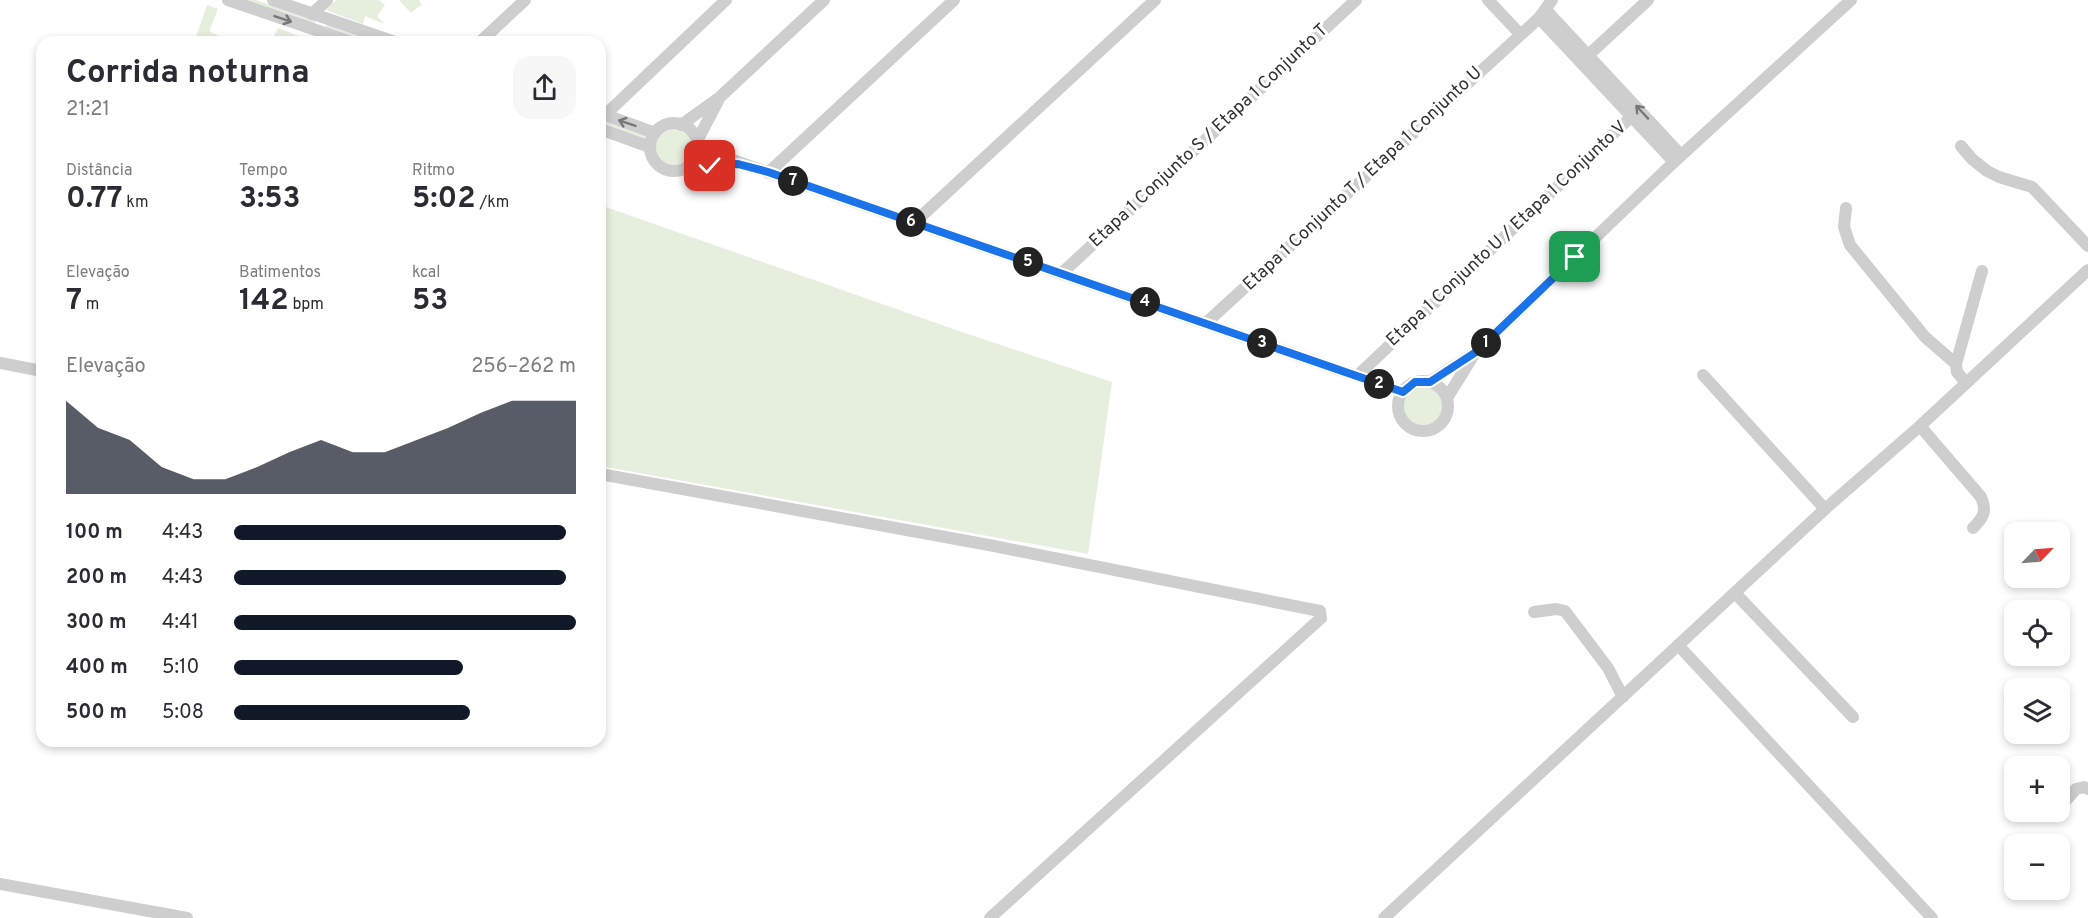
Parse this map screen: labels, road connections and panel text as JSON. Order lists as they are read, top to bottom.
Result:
{
  "streets": {
    "street": ["Etapa 1 Conjunto S / Etapa 1 Conjunto T", "Etapa 1 Conjunto T / Etapa 1 Conjunto U", "Etapa 1 Conjunto U / Etapa 1 Conjunto V"]
  },
  "north": "top right",
  "page": {
    "heading": ["Corrida noturna", "21:21"],
    "stats": [
      ["Distância", "0.77 km"],
      ["Tempo", "3:53"],
      ["Ritmo", "5:02 /km"],
      ["Elevação", "7 m"],
      ["Batimentos", "142 bpm"],
      ["kcal", "53"]
    ],
    "pins": [
      "7",
      "6",
      "5",
      "4",
      "1",
      "3",
      "2"
    ],
    "chart": ["Elevação", "256–262 m"],
    "list": [
      {
        "name": "100 m",
        "note": "4:43"
      },
      {
        "name": "200 m",
        "note": "4:43"
      },
      {
        "name": "300 m",
        "note": "4:41"
      },
      {
        "name": "400 m",
        "note": "5:10"
      },
      {
        "name": "500 m",
        "note": "5:08"
      }
    ],
    "map_buttons": ["+", "−"]
  }
}
